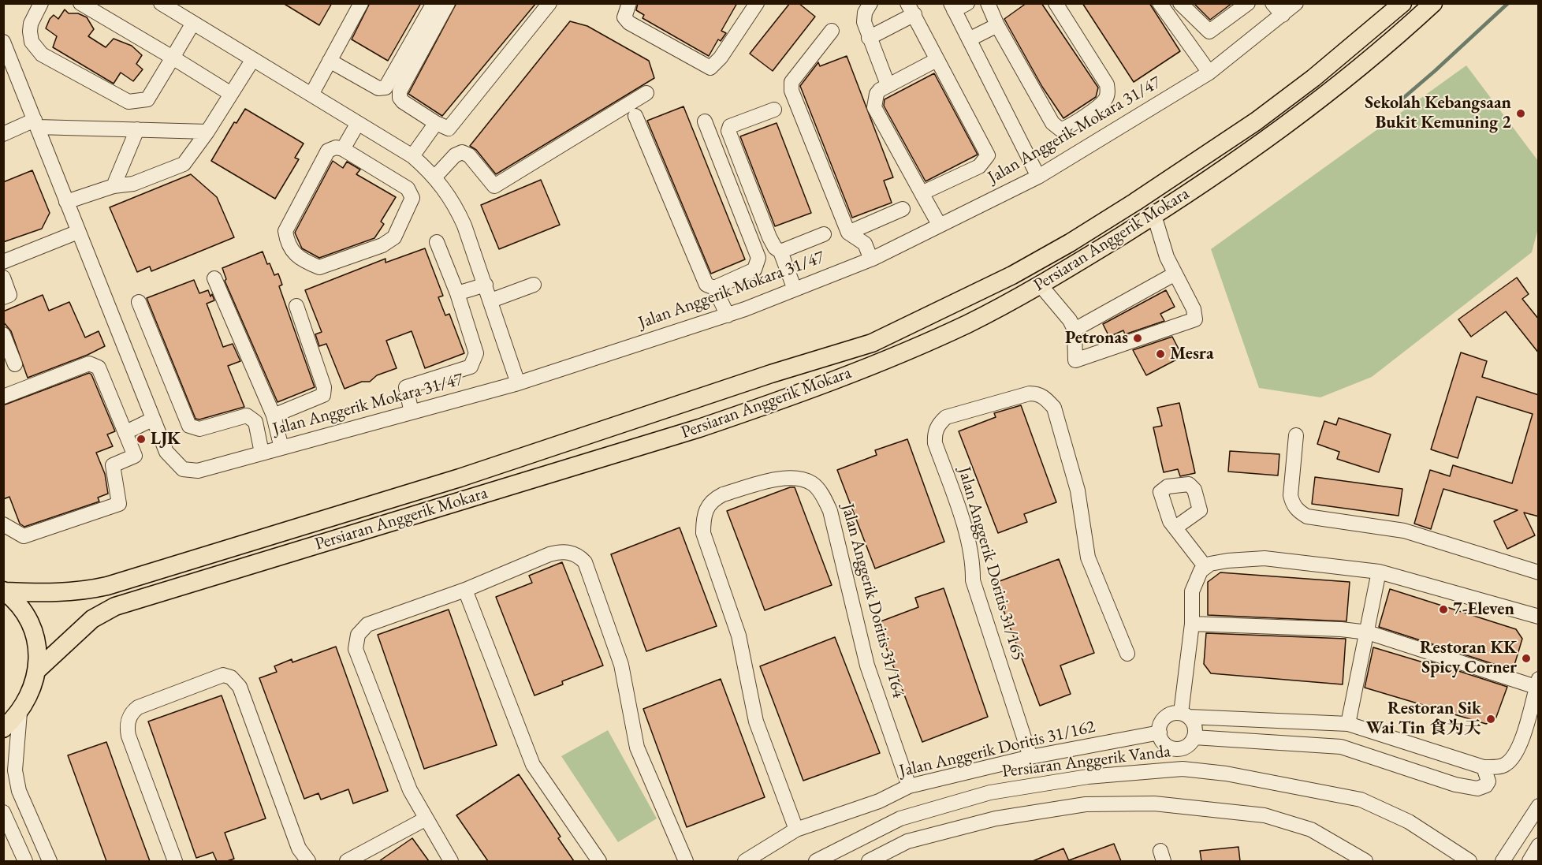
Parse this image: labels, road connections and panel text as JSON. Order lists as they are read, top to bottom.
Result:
{
  "streets": {
    "main road": ["Persiaran Anggerik Mokara"],
    "street": [
      "Jalan Anggerik Mokara 31/47",
      "Jalan Anggerik Doritis 31/165",
      "Jalan Anggerik Doritis 31/164",
      "Jalan Anggerik Doritis 31/162",
      "Persiaran Anggerik Vanda"
    ]
  },
  "crossings": [
    ["Jalan Anggerik Doritis 31/165", "Jalan Anggerik Doritis 31/162"],
    ["Jalan Anggerik Doritis 31/164", "Jalan Anggerik Doritis 31/162"]
  ],
  "places": [
    "Sekolah Kebangsaan Bukit Kemuning 2",
    "Petronas",
    "Mesra",
    "LJK",
    "7-Eleven",
    "Restoran KK Spicy Corner",
    "Restoran Sik Wai Tin 食为天"
  ]
}
